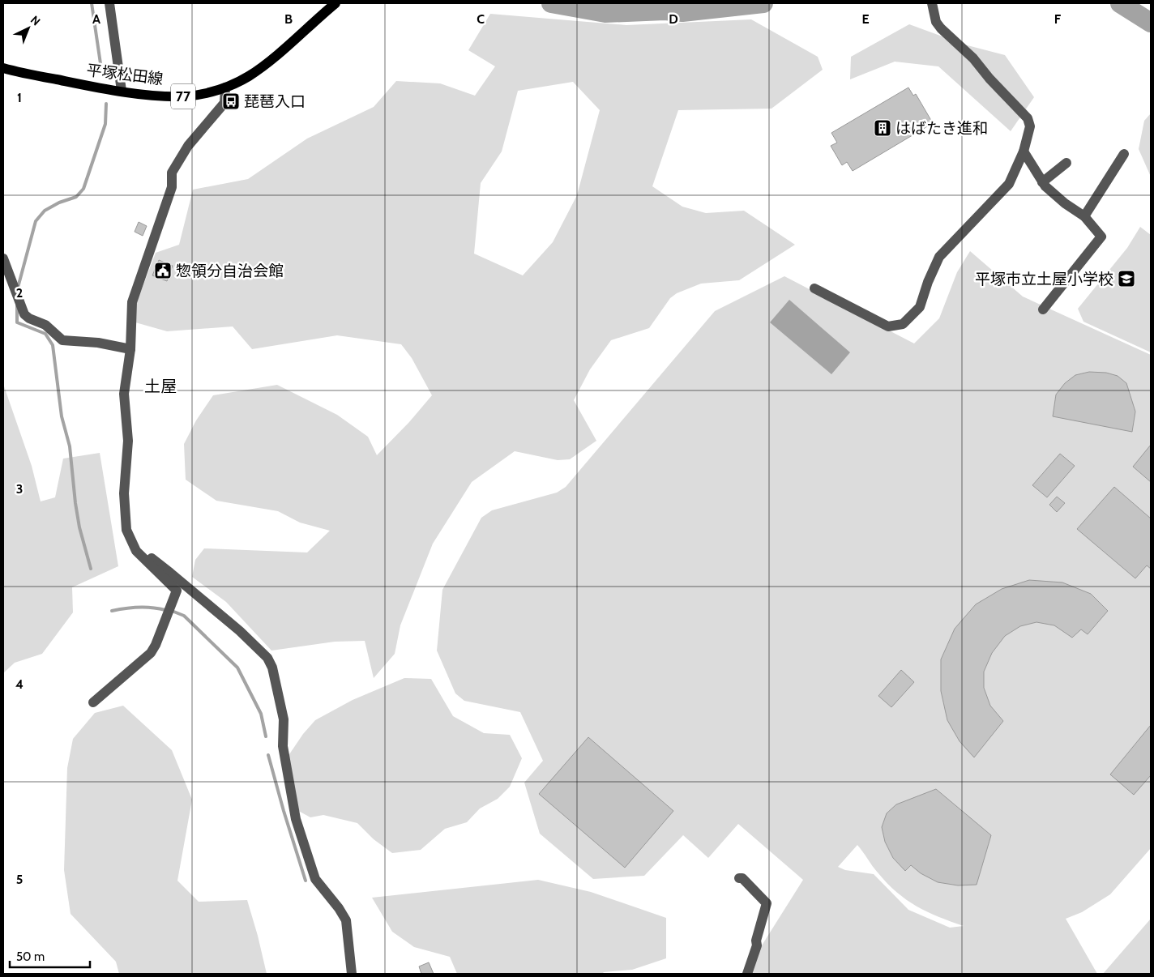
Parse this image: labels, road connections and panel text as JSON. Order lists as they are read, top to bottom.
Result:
{
  "streets": {
    "main road": ["平塚松田線", "77"]
  },
  "districts": ["土屋"],
  "places": {
    "bus stop": ["琵琶入口"],
    "building": ["はばたき進和"],
    "public building": ["惣領分自治会館"],
    "school or university": ["平塚市立土屋小学校"]
  },
  "scale_bar": "50 m",
  "north": "top right",
  "grid": {
    "columns": [
      "A",
      "B",
      "C",
      "D",
      "E",
      "F"
    ],
    "rows": [
      "1",
      "2",
      "3",
      "4",
      "5"
    ]
  }
}
